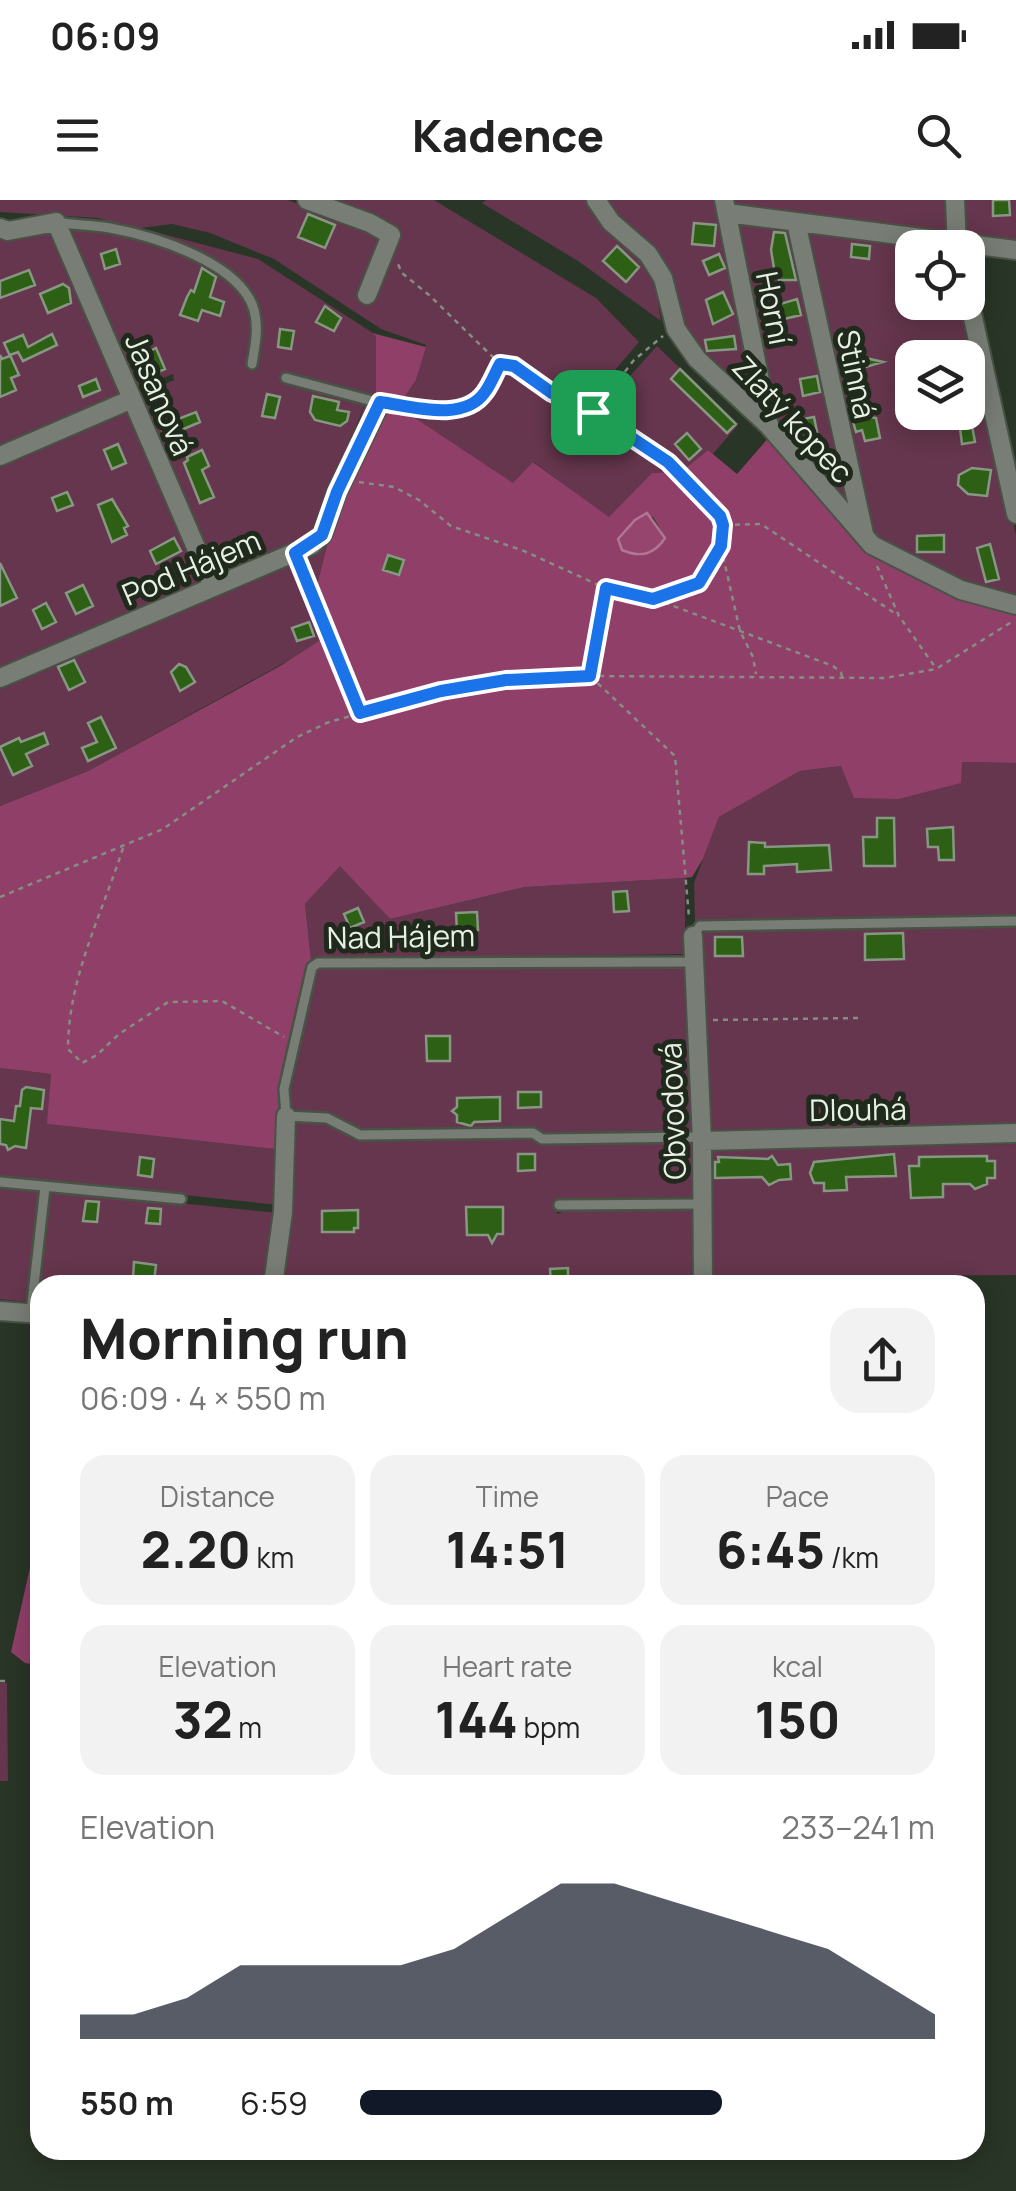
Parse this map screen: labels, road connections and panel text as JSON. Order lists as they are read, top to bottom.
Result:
{
  "streets": {
    "street": [
      "Horní",
      "Stinná",
      "Jasanová",
      "Zlatý kopec",
      "Pod Hájem",
      "Nad Hájem",
      "Dlouhá",
      "Obvodová"
    ]
  },
  "crossings": [
    ["Horní", "Zlatý kopec"],
    ["Stinná", "Zlatý kopec"],
    ["Jasanová", "Pod Hájem"],
    ["Nad Hájem", "Obvodová"],
    ["Dlouhá", "Obvodová"]
  ],
  "page": {
    "status": "06:09",
    "header": "Kadence",
    "heading": ["Morning run", "06:09 · 4 × 550 m"],
    "stats": [
      ["Distance", "2.20 km"],
      ["Time", "14:51"],
      ["Pace", "6:45 /km"],
      ["Elevation", "32 m"],
      ["Heart rate", "144 bpm"],
      ["kcal", "150"]
    ],
    "chart": ["Elevation", "233–241 m"],
    "list": [
      {
        "name": "550 m",
        "note": "6:59"
      }
    ]
  }
}
